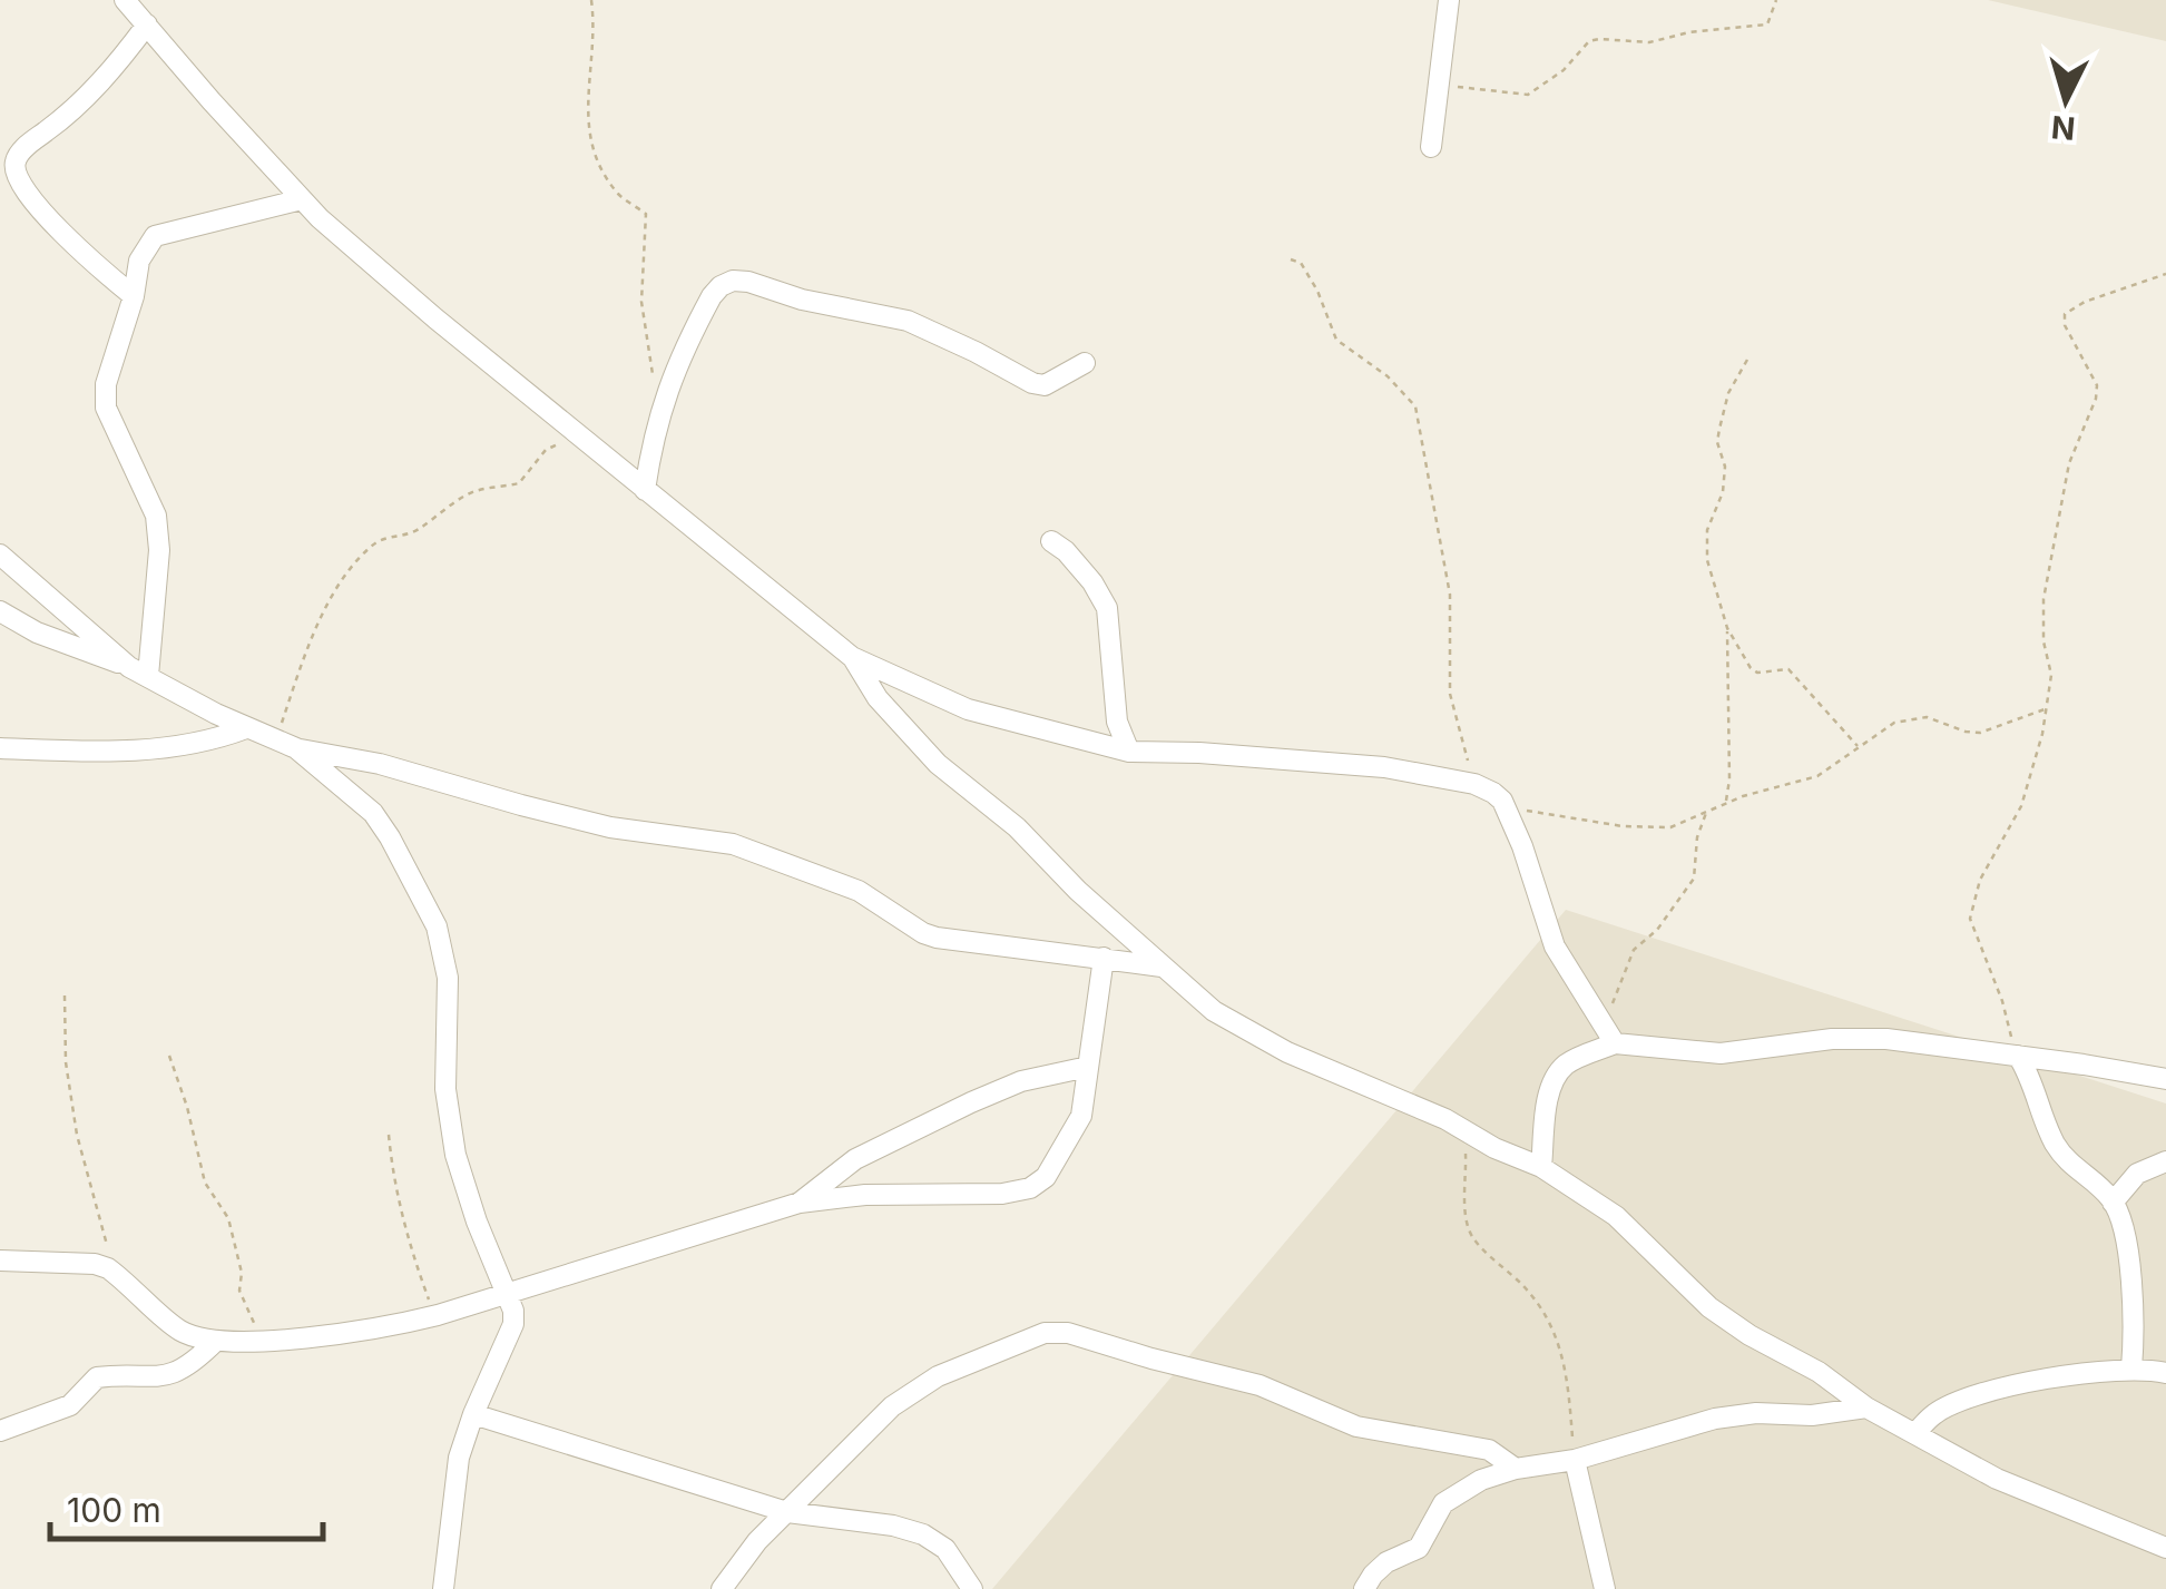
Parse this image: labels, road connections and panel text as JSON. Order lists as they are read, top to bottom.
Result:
{
  "scale_bar": "100 m",
  "north": "bottom"
}
